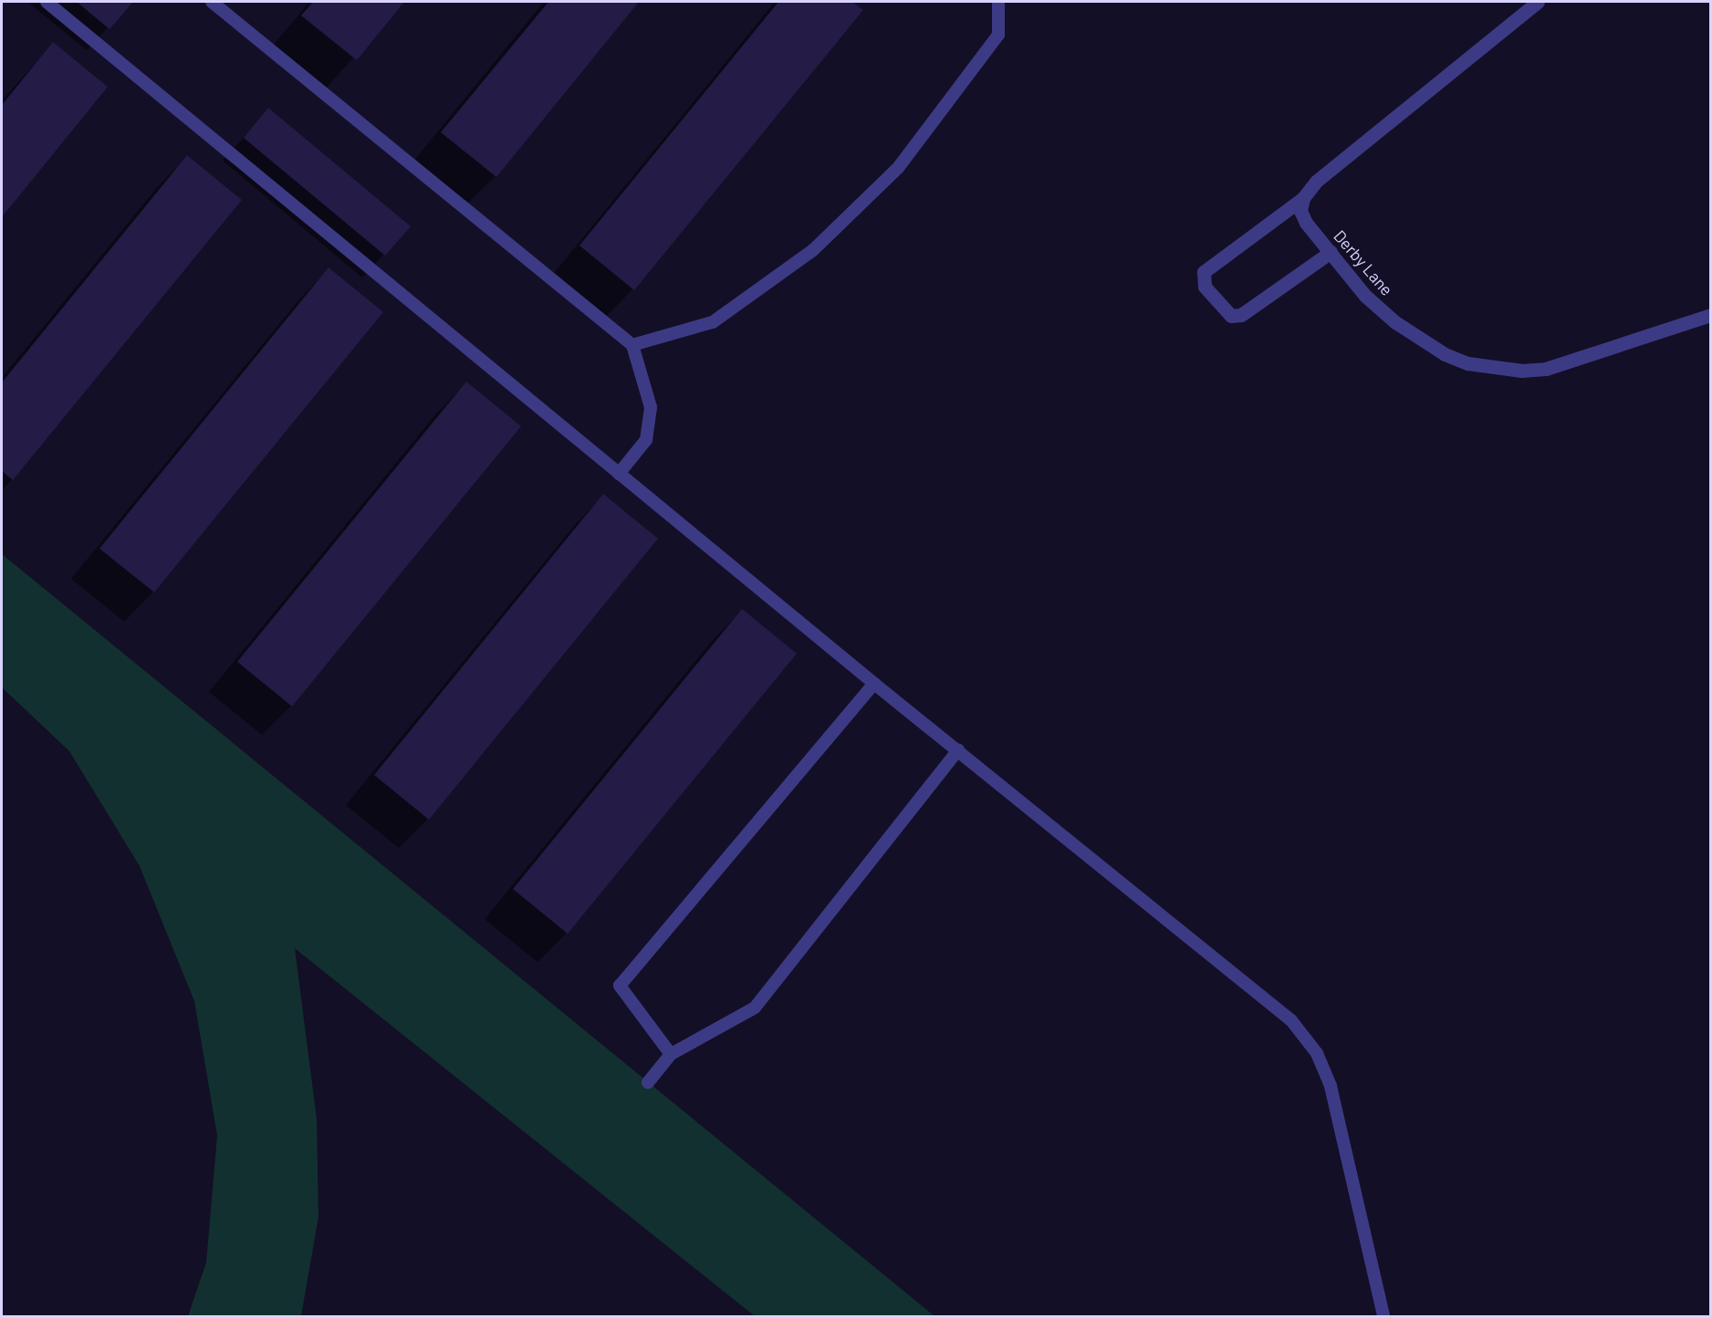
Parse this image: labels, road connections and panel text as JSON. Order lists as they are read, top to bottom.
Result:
{
  "streets": {
    "street": ["Derby Lane"]
  }
}
